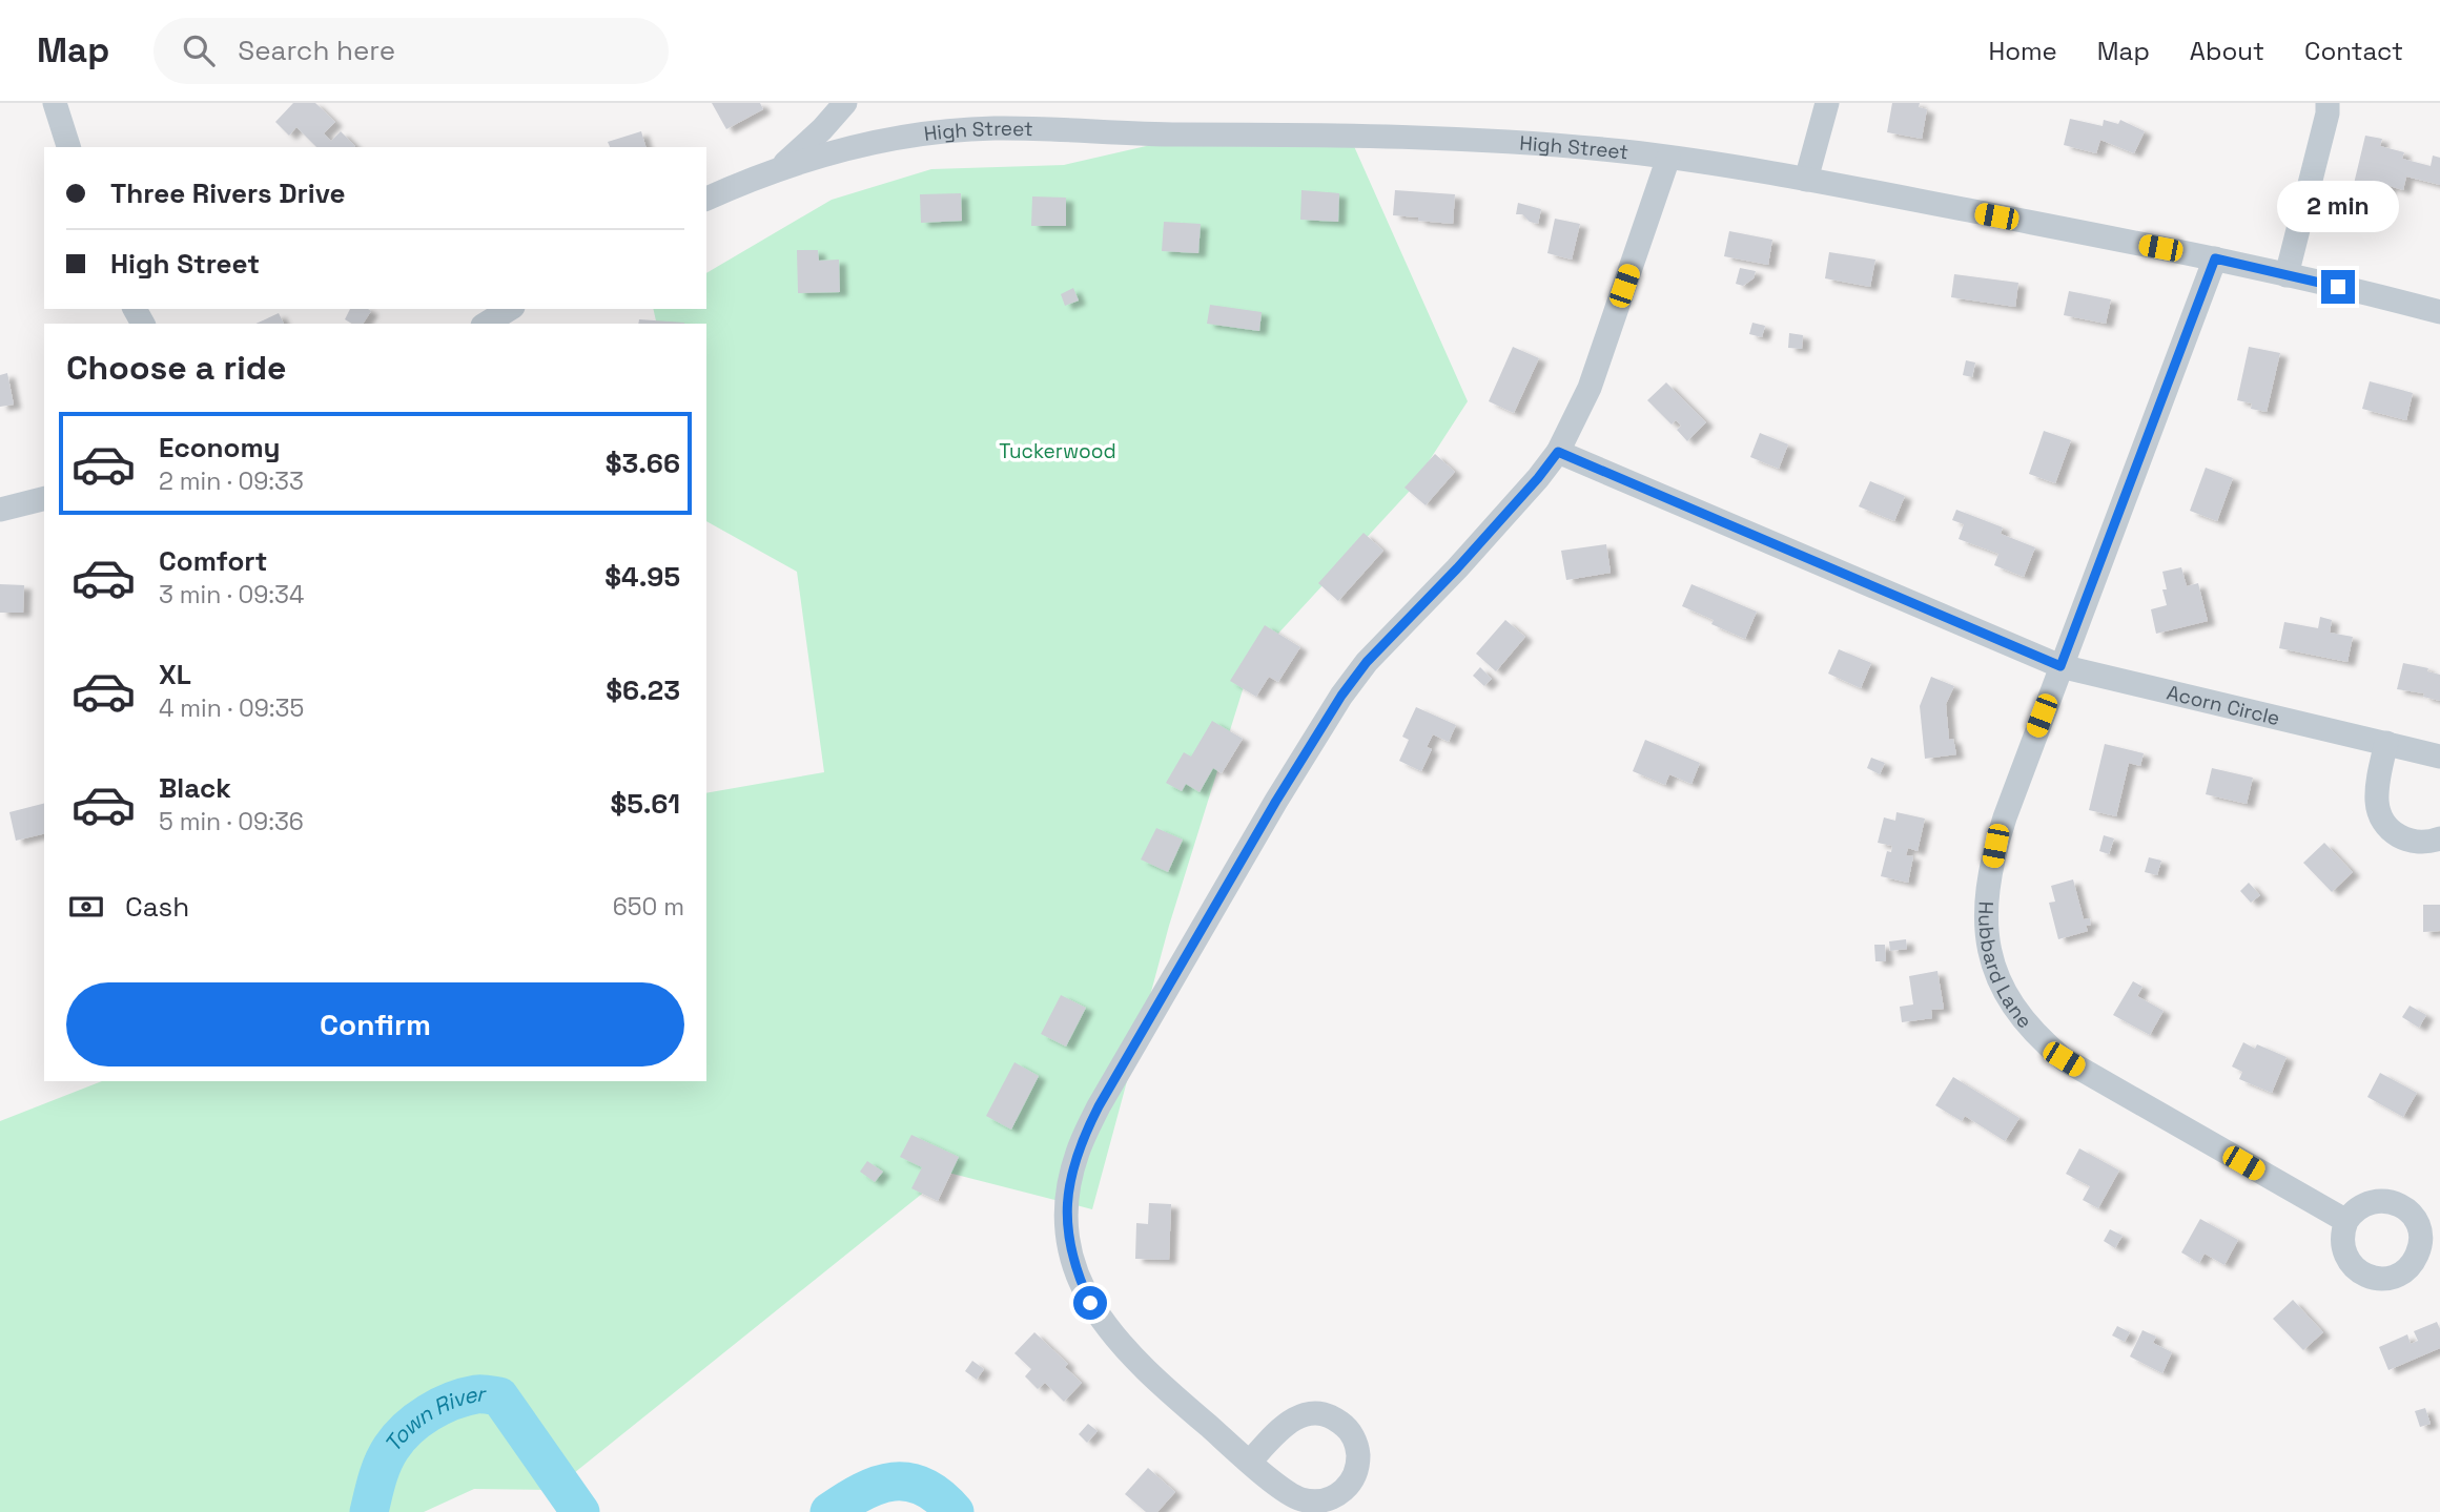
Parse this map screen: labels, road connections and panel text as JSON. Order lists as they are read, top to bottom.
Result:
{
  "streets": {
    "street": ["High Street", "Acorn Circle", "Hubbard Lane"]
  },
  "crossings": [
    ["High Street", "Hubbard Lane"],
    ["Acorn Circle", "Hubbard Lane"]
  ],
  "water": ["Town River"],
  "parks": ["Tuckerwood"],
  "page": {
    "header": "Map",
    "search": "Search here",
    "nav": [
      "Home",
      "Map",
      "About",
      "Contact"
    ],
    "banner": ["Three Rivers Drive", "High Street"],
    "bubble": "2 min",
    "heading": "Choose a ride",
    "list": [
      {
        "name": "Economy",
        "note": "2 min · 09:33",
        "value": "$3.66"
      },
      {
        "name": "Comfort",
        "note": "3 min · 09:34",
        "value": "$4.95"
      },
      {
        "name": "XL",
        "note": "4 min · 09:35",
        "value": "$6.23"
      },
      {
        "name": "Black",
        "note": "5 min · 09:36",
        "value": "$5.61"
      }
    ],
    "pay": ["Cash", "650 m"],
    "buttons": "Confirm"
  }
}
